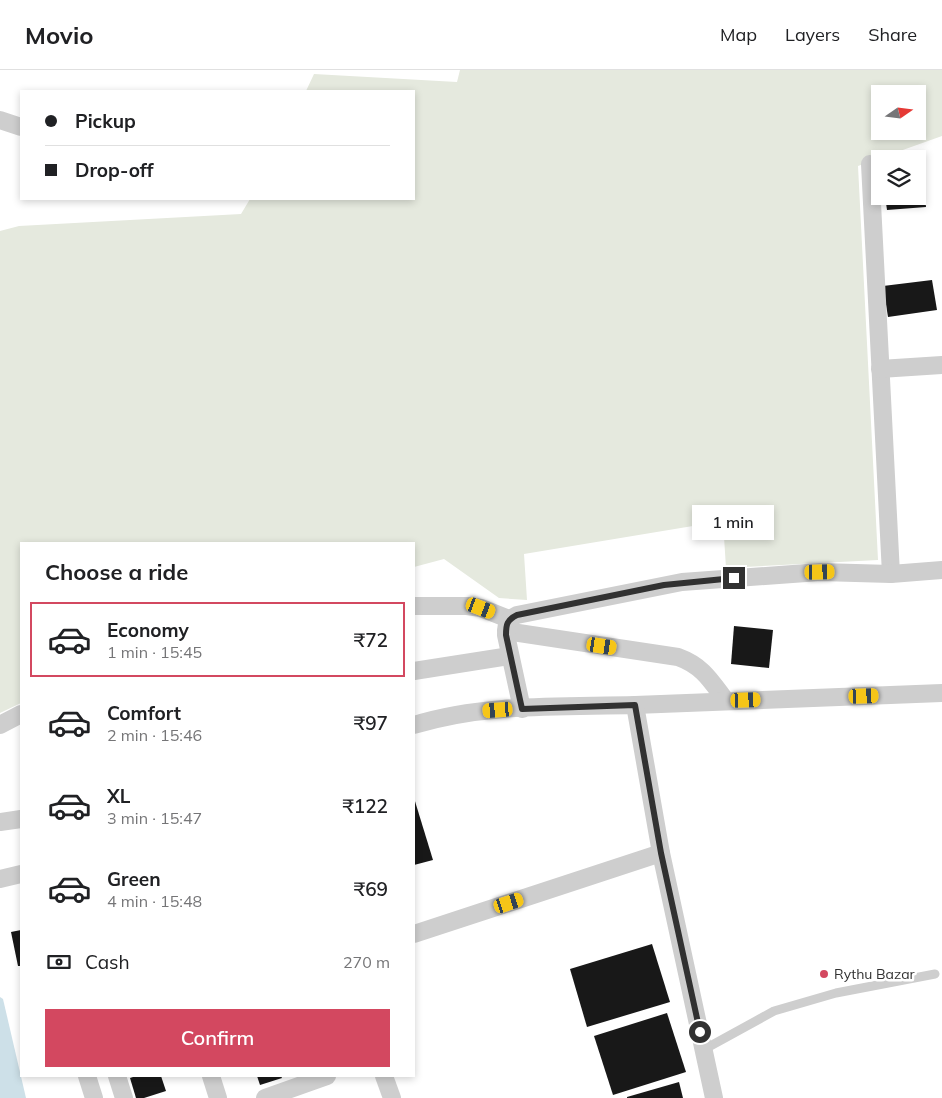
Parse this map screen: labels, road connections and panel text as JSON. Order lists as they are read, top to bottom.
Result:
{
  "places": ["Rythu Bazar"],
  "north": "right",
  "page": {
    "header": "Movio",
    "nav": ["Map", "Layers", "Share"],
    "banner": ["Pickup", "Drop-off"],
    "bubble": "1 min",
    "heading": "Choose a ride",
    "list": [
      {
        "name": "Economy",
        "note": "1 min · 15:45",
        "value": "₹72"
      },
      {
        "name": "Comfort",
        "note": "2 min · 15:46",
        "value": "₹97"
      },
      {
        "name": "XL",
        "note": "3 min · 15:47",
        "value": "₹122"
      },
      {
        "name": "Green",
        "note": "4 min · 15:48",
        "value": "₹69"
      }
    ],
    "pay": ["Cash", "270 m"],
    "buttons": "Confirm"
  }
}
